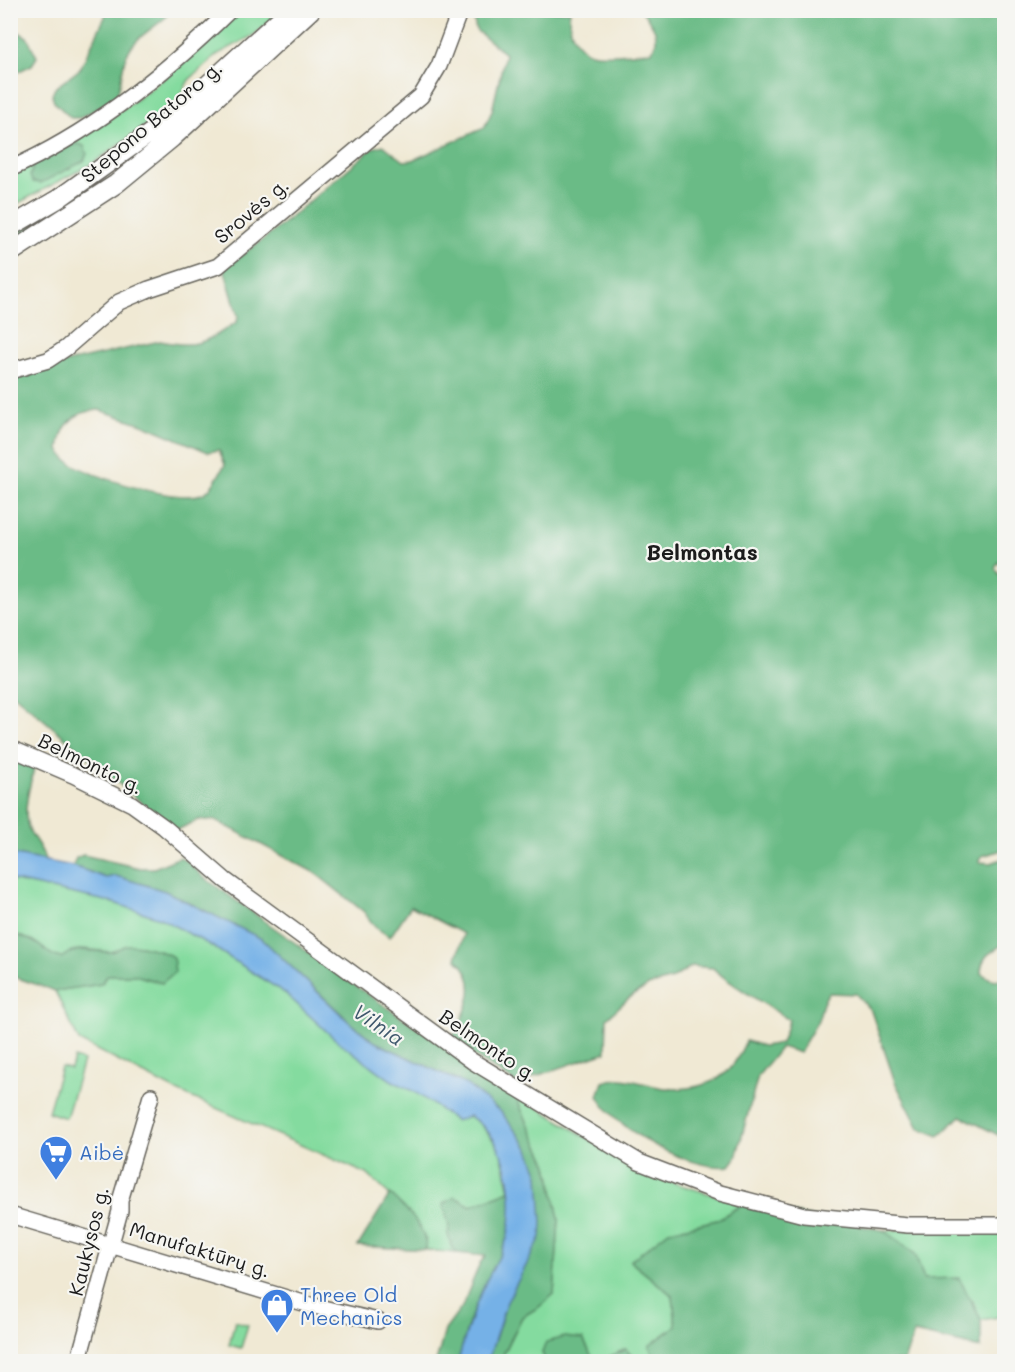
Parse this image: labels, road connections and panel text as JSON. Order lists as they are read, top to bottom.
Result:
{
  "streets": {
    "main road": ["Stepono Batoro g."],
    "street": [
      "Srovės g.",
      "Belmonto g.",
      "Kaukysos g.",
      "Manufaktūrų g."
    ]
  },
  "crossings": [
    ["Kaukysos g.", "Manufaktūrų g."]
  ],
  "districts": ["Belmontas"],
  "water": ["Vilnia"],
  "places": {
    "supermarket": ["Aibė"],
    "shop": ["Three Old Mechanics"]
  }
}
